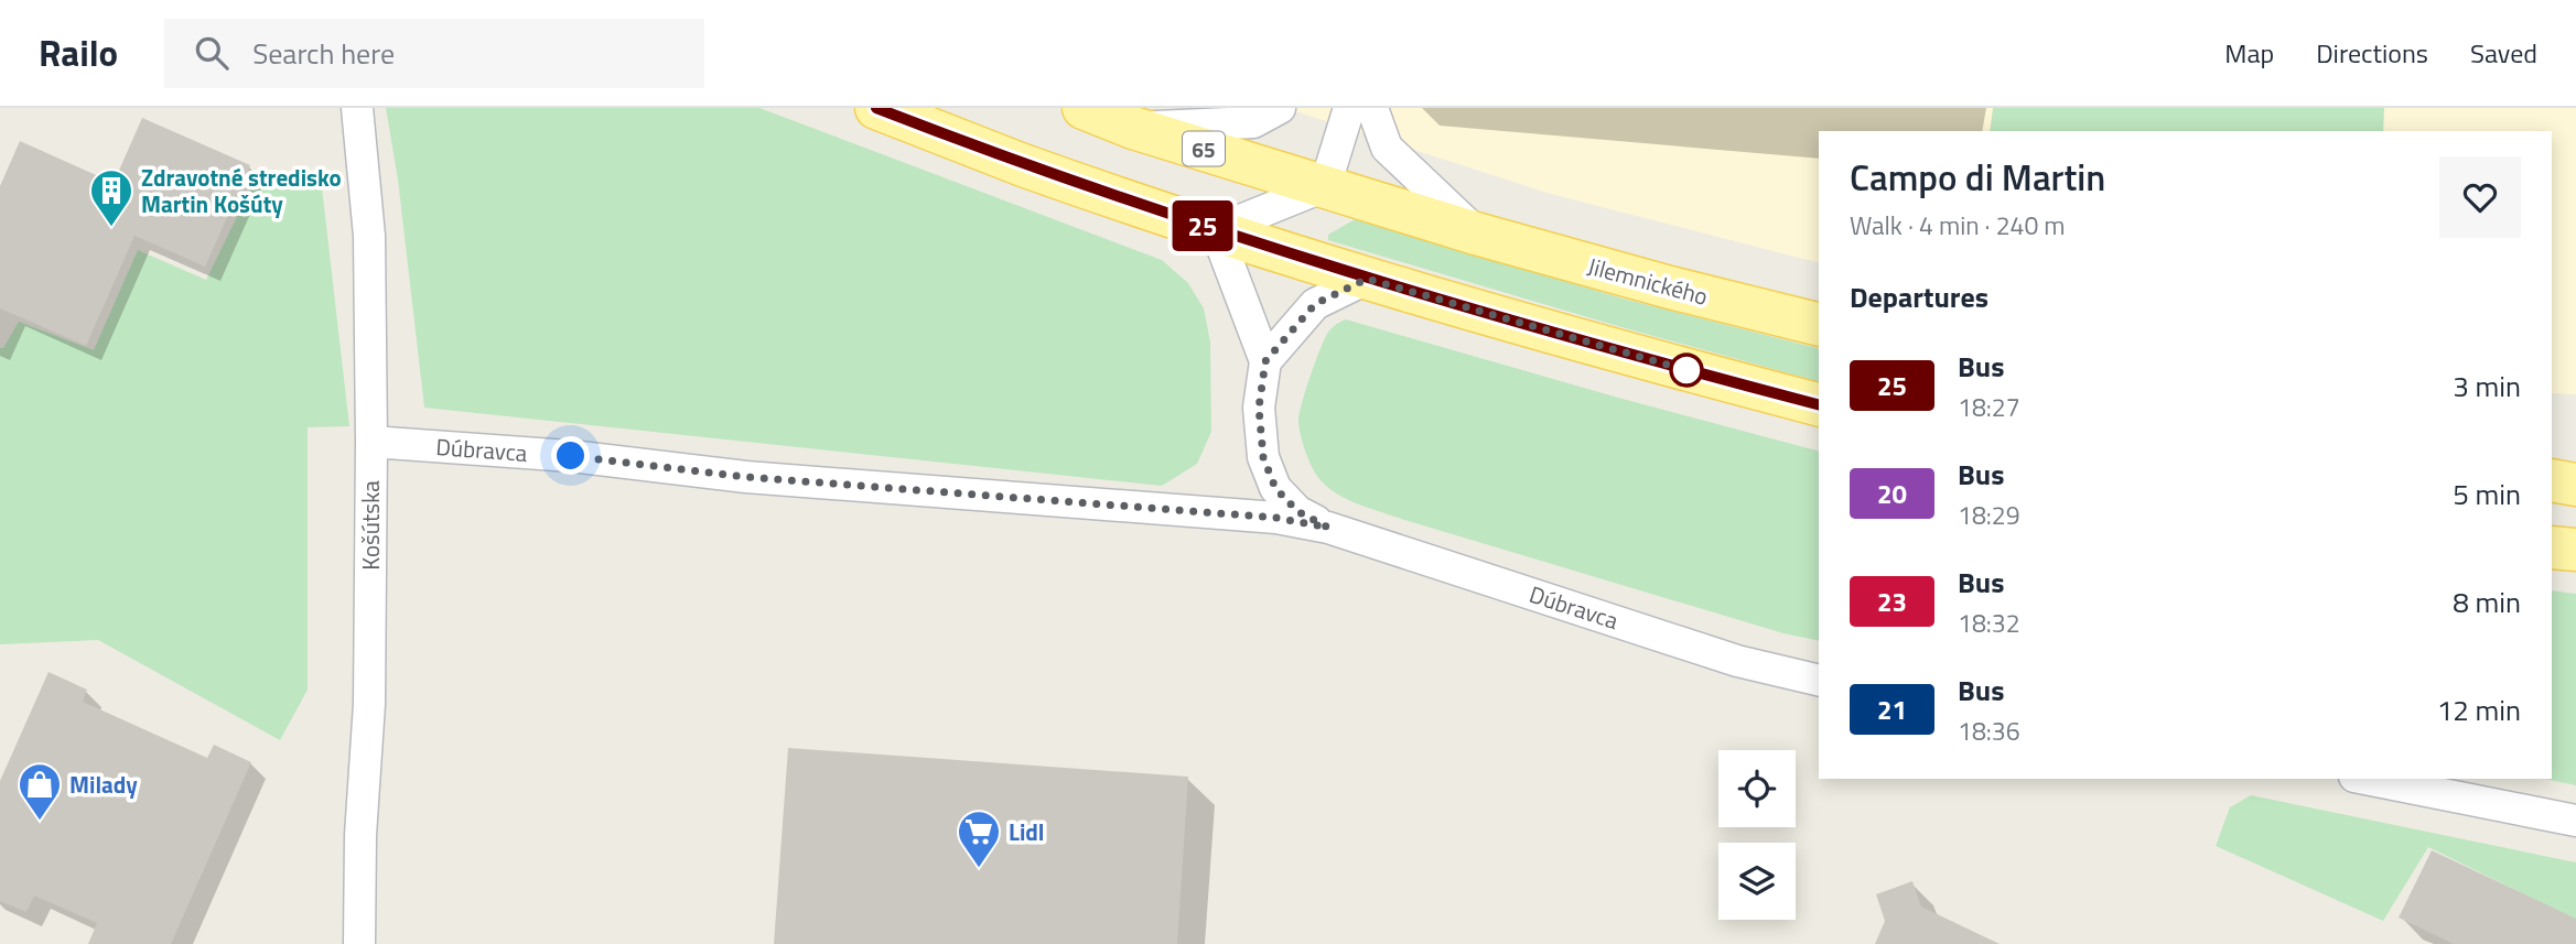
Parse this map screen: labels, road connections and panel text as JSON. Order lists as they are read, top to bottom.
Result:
{
  "streets": {
    "main road": ["65", "Jilemnického"],
    "street": ["Dúbravca", "Košútska"]
  },
  "crossings": [
    ["Dúbravca", "Košútska"]
  ],
  "places": {
    "building": ["Zdravotné stredisko Martin Košúty"],
    "shop": ["Milady"],
    "supermarket": ["Lidl"]
  },
  "lines": ["bus line 25"],
  "page": {
    "header": "Railo",
    "search": "Search here",
    "nav": ["Map", "Directions", "Saved"],
    "on_map": "25",
    "heading": [
      ["Campo di Martin", "Walk · 4 min · 240 m"],
      "Departures"
    ],
    "list": [
      {
        "mark": "25",
        "name": "Bus",
        "note": "18:27",
        "value": "3 min"
      },
      {
        "mark": "20",
        "name": "Bus",
        "note": "18:29",
        "value": "5 min"
      },
      {
        "mark": "23",
        "name": "Bus",
        "note": "18:32",
        "value": "8 min"
      },
      {
        "mark": "21",
        "name": "Bus",
        "note": "18:36",
        "value": "12 min"
      }
    ]
  }
}
